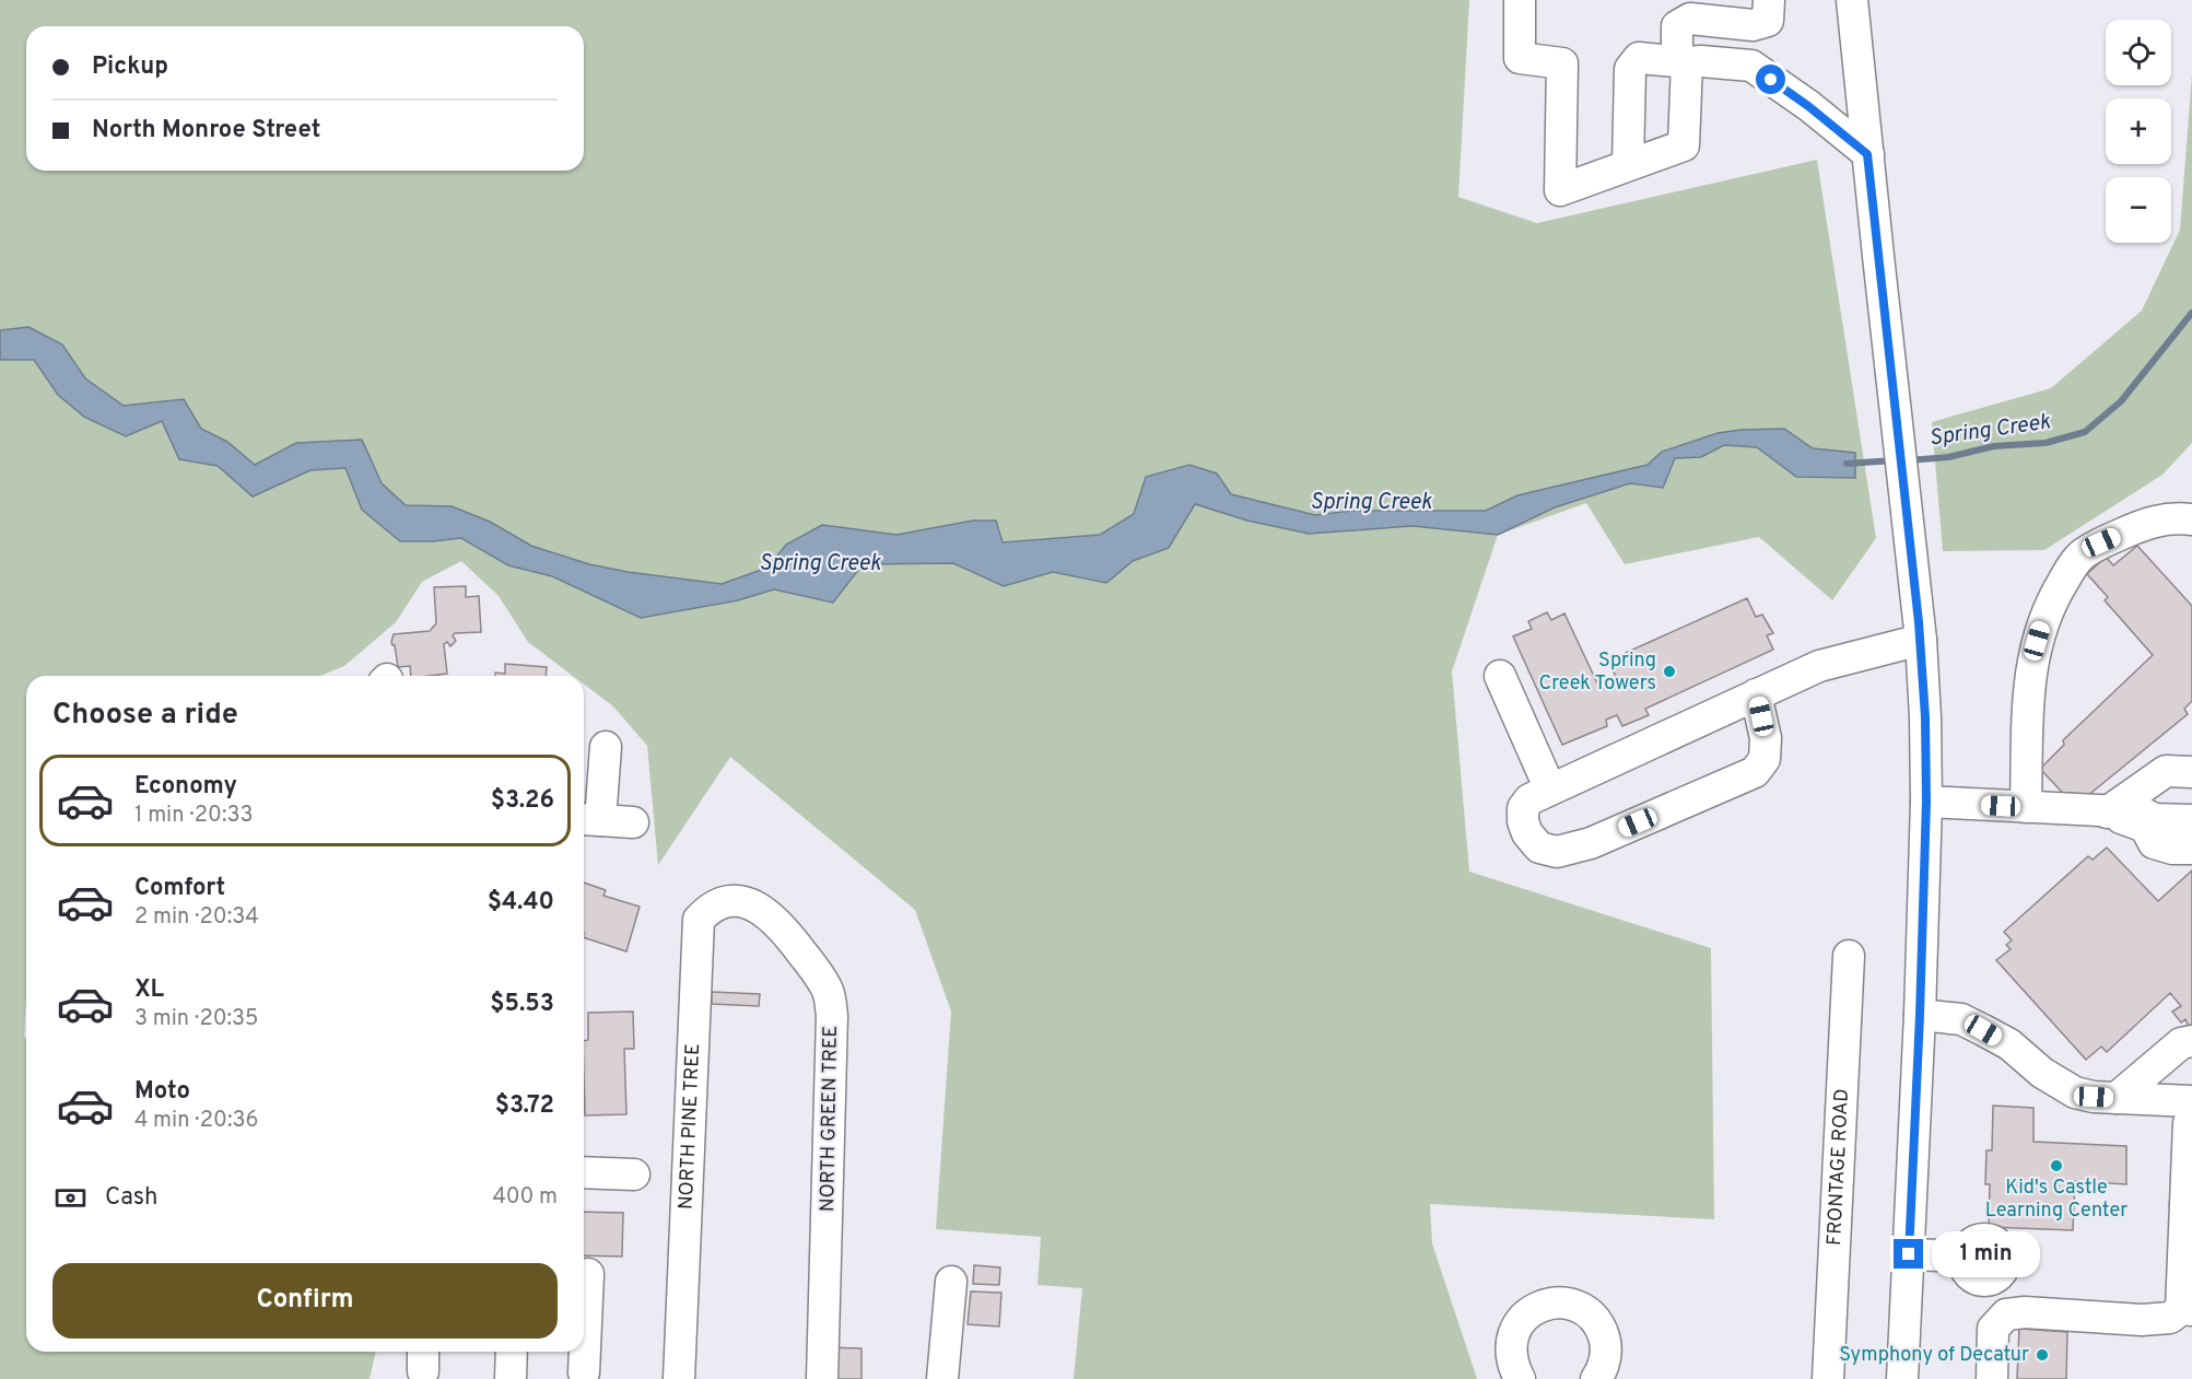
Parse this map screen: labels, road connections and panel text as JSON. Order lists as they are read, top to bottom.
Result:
{
  "streets": {
    "street": ["NORTH GREEN TREE", "NORTH PINE TREE", "FRONTAGE ROAD"]
  },
  "crossings": [
    ["NORTH GREEN TREE", "NORTH PINE TREE"]
  ],
  "water": ["Spring Creek"],
  "places": ["Spring Creek Towers", "Kid's Castle Learning Center", "Symphony of Decatur"],
  "page": {
    "map_buttons": ["+", "−"],
    "banner": ["Pickup", "North Monroe Street"],
    "heading": "Choose a ride",
    "list": [
      {
        "name": "Economy",
        "note": "1 min · 20:33",
        "value": "$3.26"
      },
      {
        "name": "Comfort",
        "note": "2 min · 20:34",
        "value": "$4.40"
      },
      {
        "name": "XL",
        "note": "3 min · 20:35",
        "value": "$5.53"
      },
      {
        "name": "Moto",
        "note": "4 min · 20:36",
        "value": "$3.72"
      }
    ],
    "pay": ["Cash", "400 m"],
    "bubble": "1 min",
    "buttons": "Confirm"
  }
}
